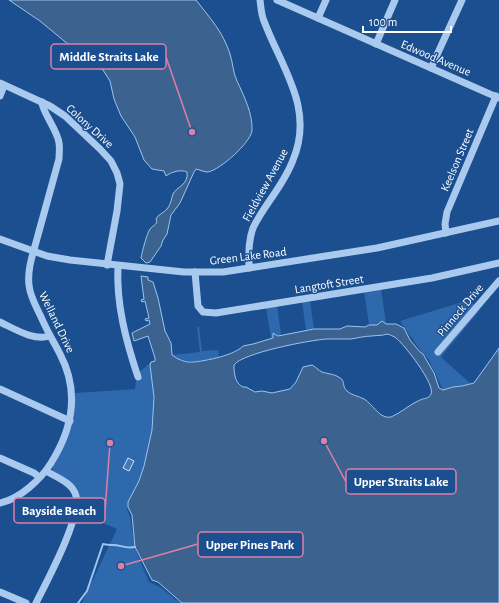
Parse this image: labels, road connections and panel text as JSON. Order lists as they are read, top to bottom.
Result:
{
  "streets": {
    "street": [
      "Edwood Avenue",
      "Colony Drive",
      "Keelson Street",
      "Fieldview Avenue",
      "Green Lake Road",
      "Langtoft Street",
      "Pinnock Drive",
      "Welland Drive"
    ]
  },
  "crossings": [
    ["Edwood Avenue", "Keelson Street"],
    ["Colony Drive", "Green Lake Road"],
    ["Colony Drive", "Welland Drive"],
    ["Keelson Street", "Green Lake Road"],
    ["Fieldview Avenue", "Green Lake Road"],
    ["Green Lake Road", "Langtoft Street"],
    ["Green Lake Road", "Welland Drive"]
  ],
  "places": [
    "Middle Straits Lake",
    "Upper Straits Lake",
    "Bayside Beach",
    "Upper Pines Park"
  ],
  "scale_bar": "100 m"
}
